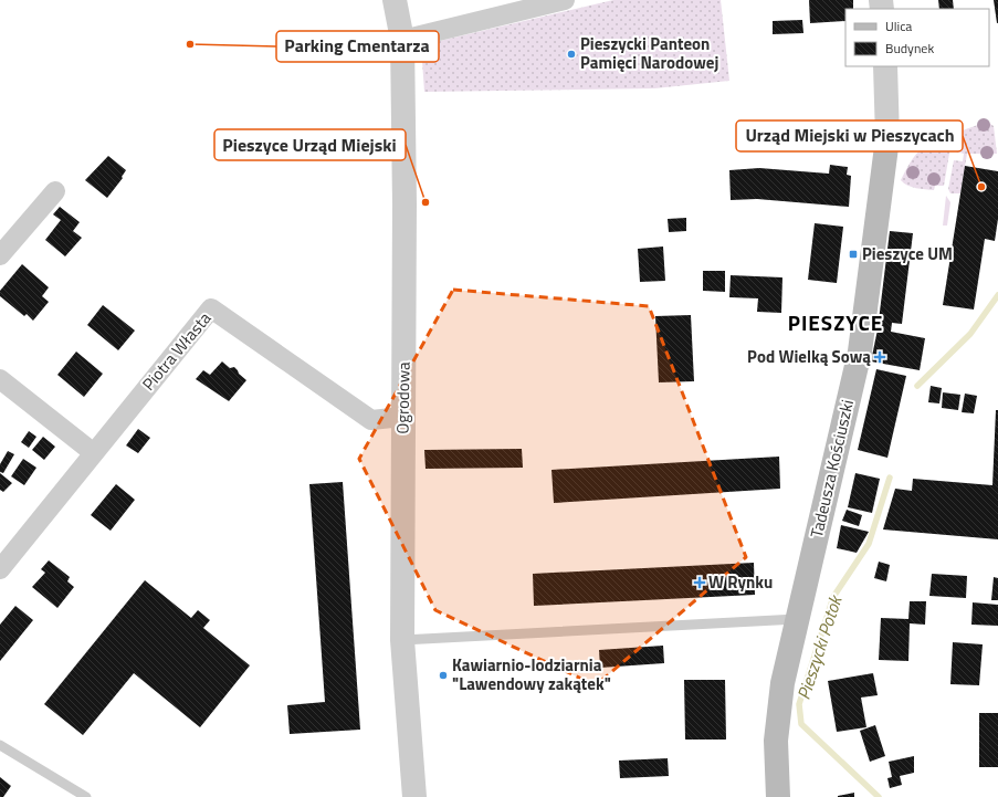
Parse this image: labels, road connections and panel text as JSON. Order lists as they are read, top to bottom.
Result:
{
  "streets": {
    "main road": ["Tadeusza Kościuszki"],
    "street": ["Piotra Własta", "Ogrodowa"]
  },
  "crossings": [
    ["Piotra Własta", "Ogrodowa"]
  ],
  "districts": ["PIESZYCE"],
  "water": ["Pieszycki Potok"],
  "places": {
    "other": [
      "Parking Cmentarza",
      "Pieszycki Panteon Pamięci Narodowej",
      "Urząd Miejski w Pieszycach",
      "Pieszyce Urząd Miejski",
      "Kawiarnio-lodziarnia \"Lawendowy zakątek\""
    ],
    "transit": ["Pieszyce UM"],
    "health": ["Pod Wielką Sową", "W Rynku"]
  },
  "legend": ["Ulica", "Budynek"]
}
